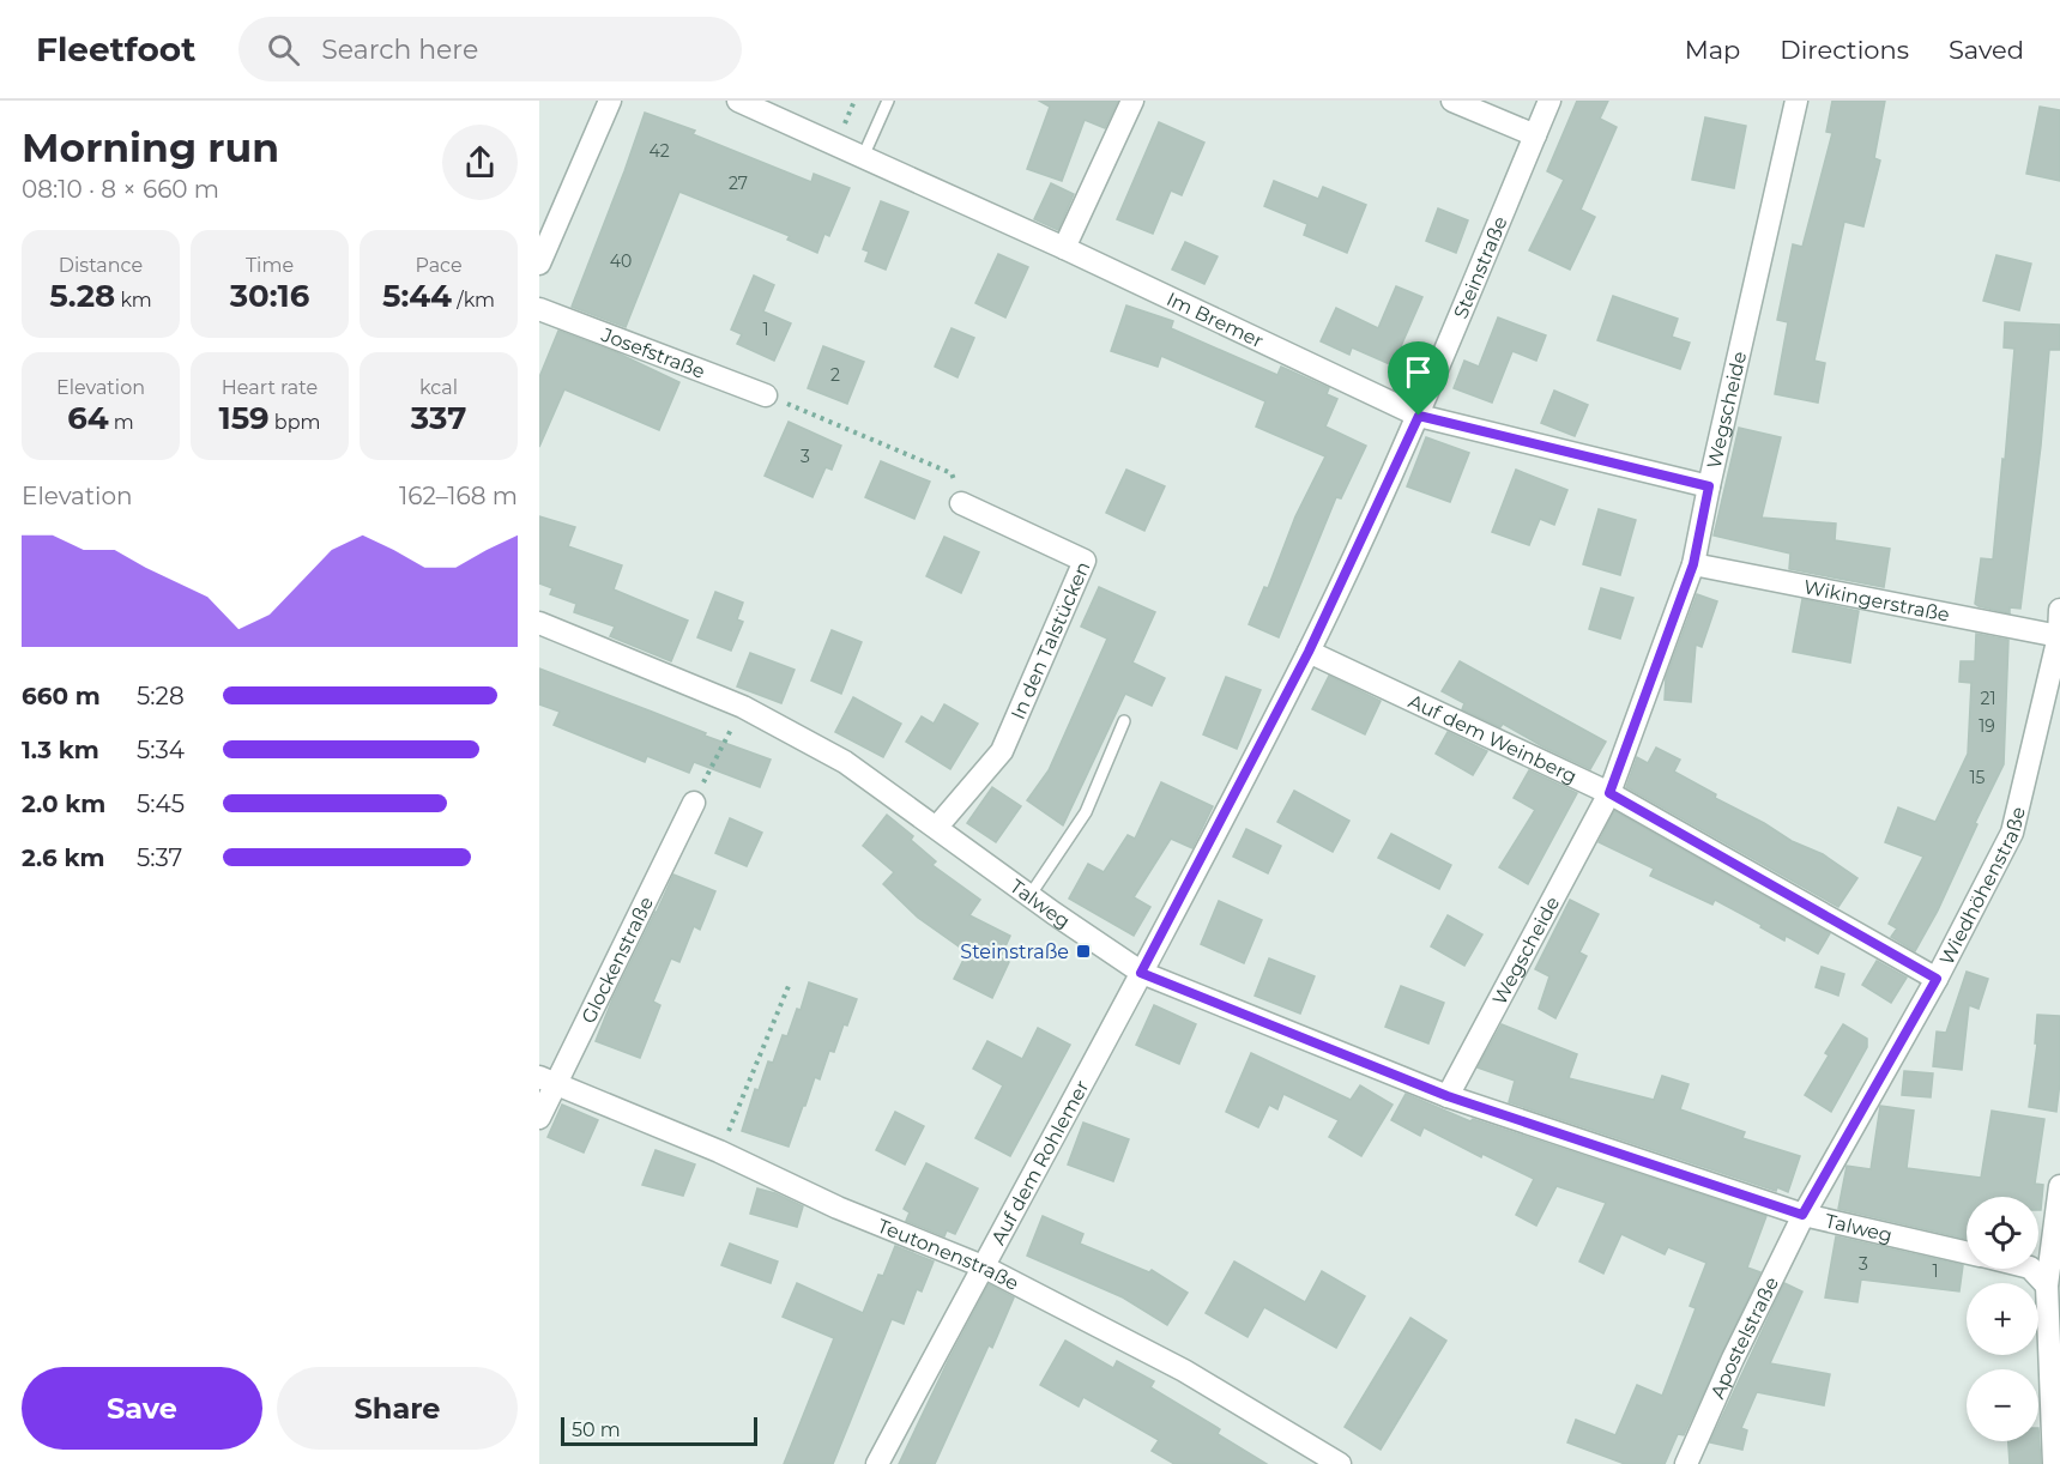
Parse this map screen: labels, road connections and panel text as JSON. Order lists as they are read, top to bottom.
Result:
{
  "streets": {
    "street": [
      "Steinstraße",
      "Im Bremer",
      "Josefstraße",
      "Wegscheide",
      "Wikingerstraße",
      "In den Talstücken",
      "Auf dem Weinberg",
      "Wiedhöhenstraße",
      "Talweg",
      "Glockenstraße",
      "Auf dem Rohlemer",
      "Teutonenstraße",
      "Apostelstraße"
    ]
  },
  "crossings": [
    ["Steinstraße", "Im Bremer"],
    ["Steinstraße", "Auf dem Weinberg"],
    ["Steinstraße", "Talweg"],
    ["Steinstraße", "Auf dem Rohlemer"],
    ["Im Bremer", "Wegscheide"],
    ["Wegscheide", "Wikingerstraße"],
    ["Wegscheide", "Auf dem Weinberg"],
    ["Wegscheide", "Talweg"],
    ["Wikingerstraße", "Wiedhöhenstraße"],
    ["In den Talstücken", "Talweg"],
    ["Auf dem Weinberg", "Wiedhöhenstraße"],
    ["Wiedhöhenstraße", "Talweg"],
    ["Wiedhöhenstraße", "Apostelstraße"],
    ["Talweg", "Auf dem Rohlemer"],
    ["Talweg", "Apostelstraße"],
    ["Glockenstraße", "Teutonenstraße"],
    ["Auf dem Rohlemer", "Teutonenstraße"]
  ],
  "places": {
    "transit": ["Steinstraße"]
  },
  "house_numbers": [
    "42",
    "27",
    "40",
    "1",
    "2",
    "3",
    "21",
    "19",
    "15",
    "3",
    "1"
  ],
  "scale_bar": "50 m",
  "page": {
    "header": "Fleetfoot",
    "search": "Search here",
    "nav": ["Map", "Directions", "Saved"],
    "heading": ["Morning run", "08:10 · 8 × 660 m"],
    "stats": [
      ["Distance", "5.28 km"],
      ["Time", "30:16"],
      ["Pace", "5:44 /km"],
      ["Elevation", "64 m"],
      ["Heart rate", "159 bpm"],
      ["kcal", "337"]
    ],
    "chart": ["Elevation", "162–168 m"],
    "list": [
      {
        "name": "660 m",
        "note": "5:28"
      },
      {
        "name": "1.3 km",
        "note": "5:34"
      },
      {
        "name": "2.0 km",
        "note": "5:45"
      },
      {
        "name": "2.6 km",
        "note": "5:37"
      }
    ],
    "map_buttons": ["+", "−"],
    "buttons": ["Save", "Share"],
    "scale": "50 m"
  }
}
